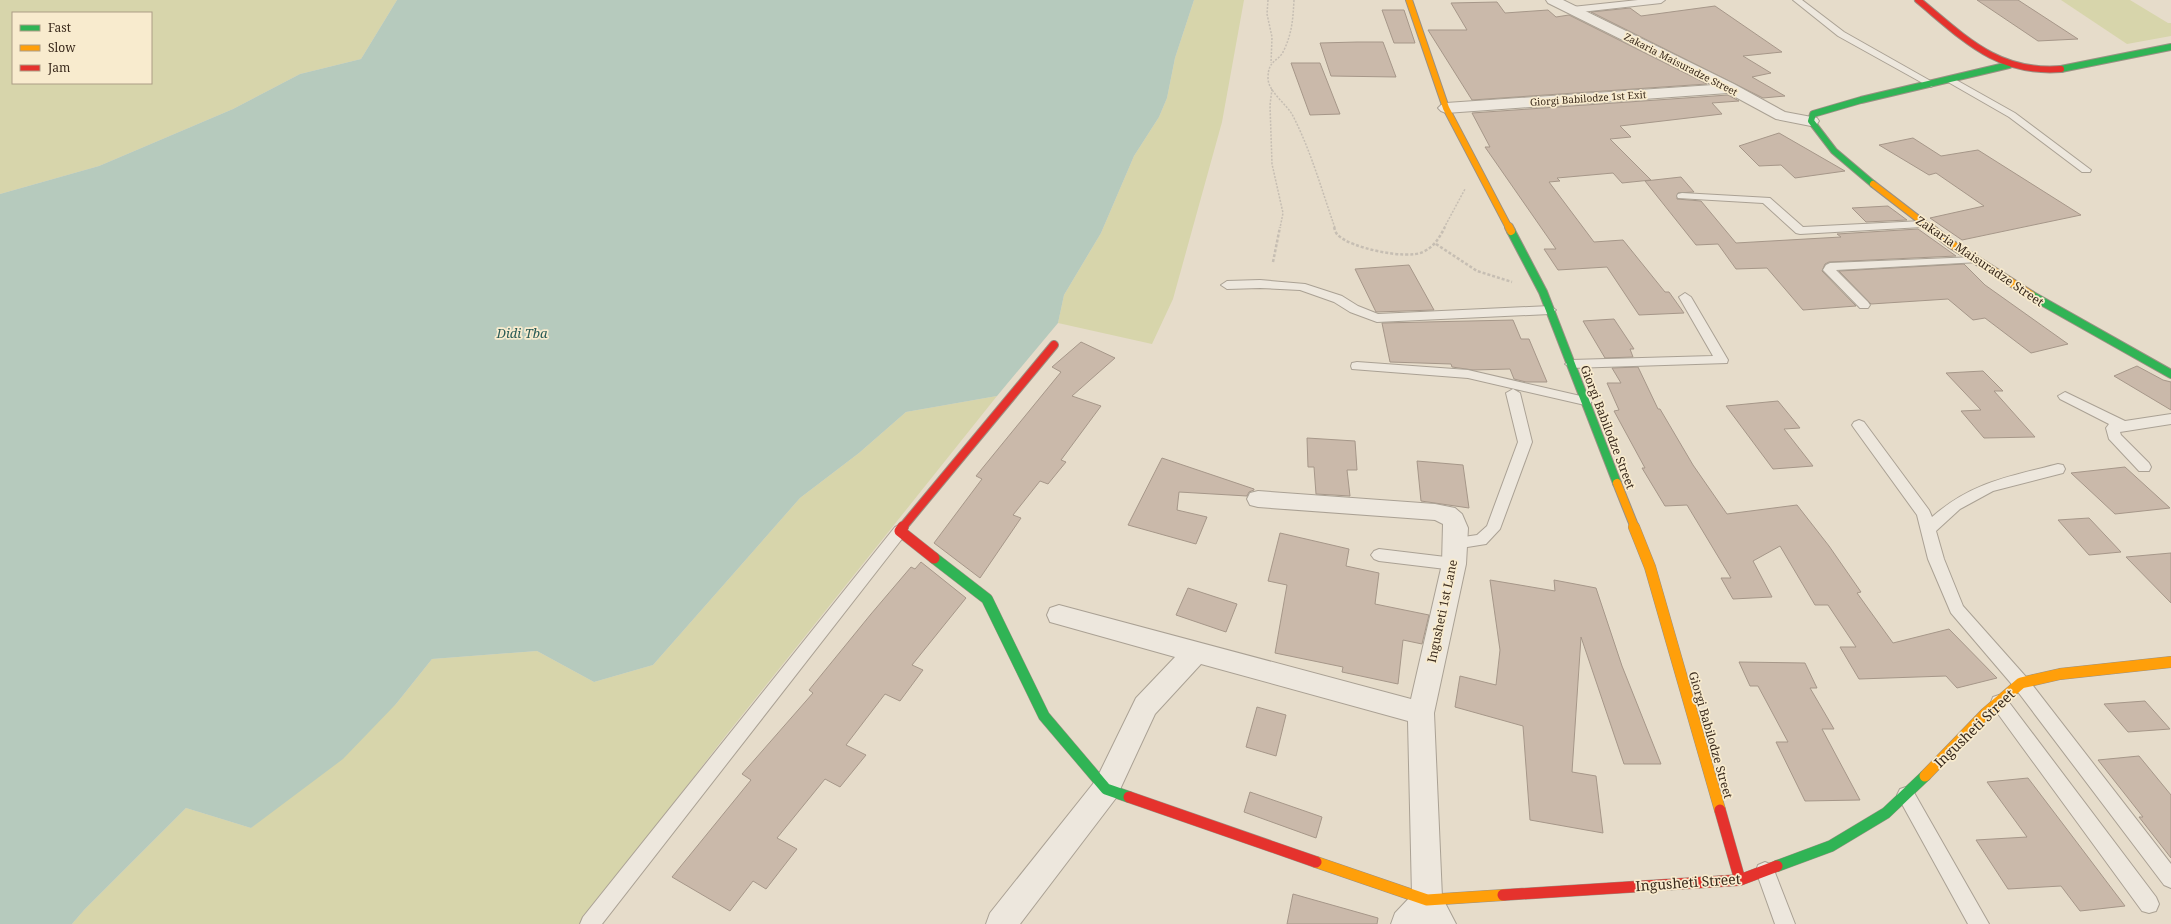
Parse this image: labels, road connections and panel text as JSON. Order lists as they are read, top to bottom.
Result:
{
  "streets": {
    "street": [
      "Zakaria Maisuradze Street",
      "Giorgi Babilodze 1st Exit",
      "Giorgi Babilodze Street",
      "Ingusheti 1st Lane",
      "Ingusheti Street"
    ]
  },
  "crossings": [
    ["Zakaria Maisuradze Street", "Giorgi Babilodze 1st Exit"],
    ["Giorgi Babilodze 1st Exit", "Giorgi Babilodze Street"],
    ["Giorgi Babilodze Street", "Ingusheti Street"],
    ["Ingusheti 1st Lane", "Ingusheti Street"]
  ],
  "water": ["Didi Tba"],
  "legend": ["Fast", "Slow", "Jam"]
}
